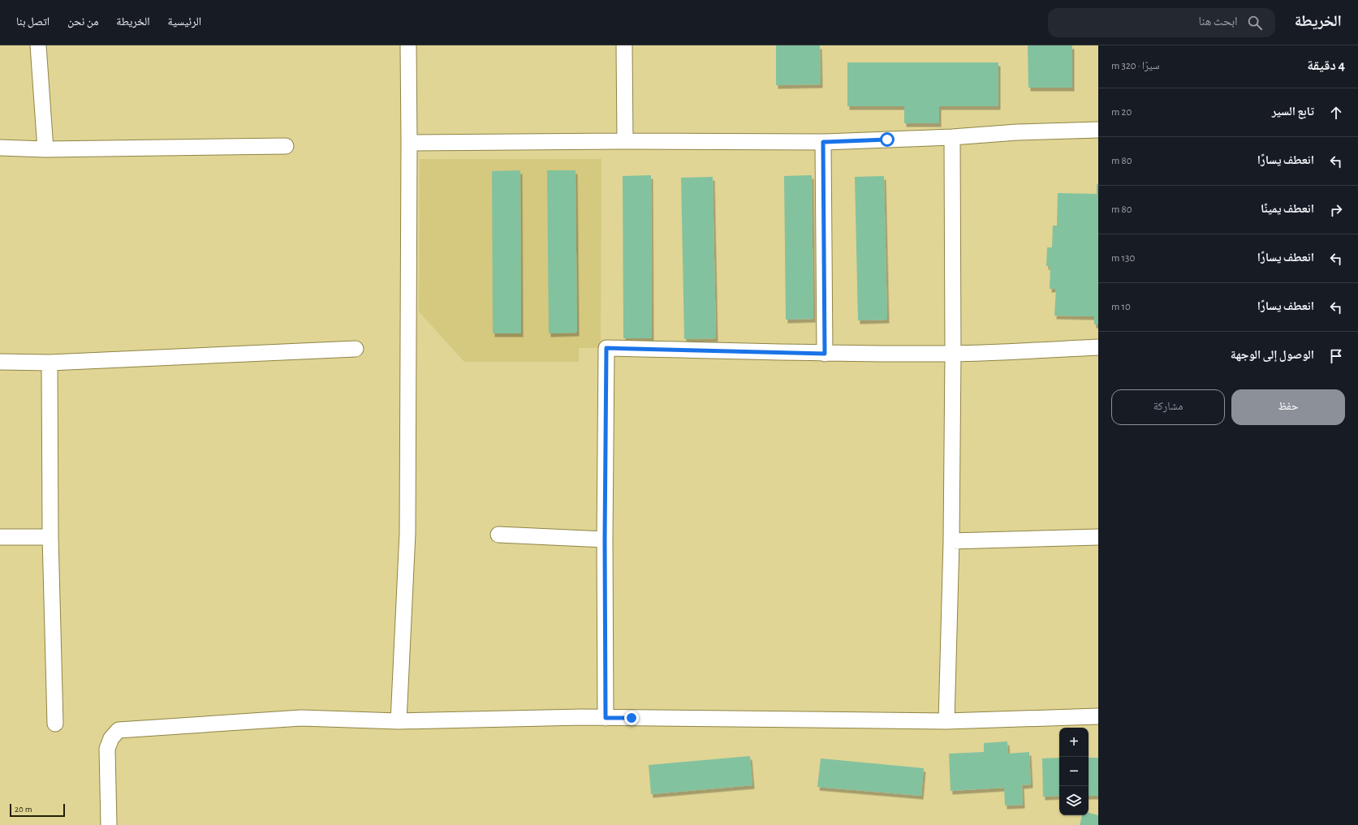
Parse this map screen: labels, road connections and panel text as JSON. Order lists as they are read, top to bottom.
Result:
{
  "scale_bar": "20 m",
  "page": {
    "header": "الخريطة",
    "search": "ابحث هنا",
    "nav": [
      "الرئيسية",
      "الخريطة",
      "من نحن",
      "اتصل بنا"
    ],
    "heading": ["4 دقيقة", "سيرًا · 320 m"],
    "list": [
      ["تابع السير", "20 m"],
      ["انعطف يسارًا", "80 m"],
      ["انعطف يمينًا", "80 m"],
      ["انعطف يسارًا", "130 m"],
      ["انعطف يسارًا", "10 m"],
      "الوصول إلى الوجهة"
    ],
    "buttons": ["حفظ", "مشاركة"],
    "map_buttons": ["+", "−"],
    "scale": "20 m"
  }
}
